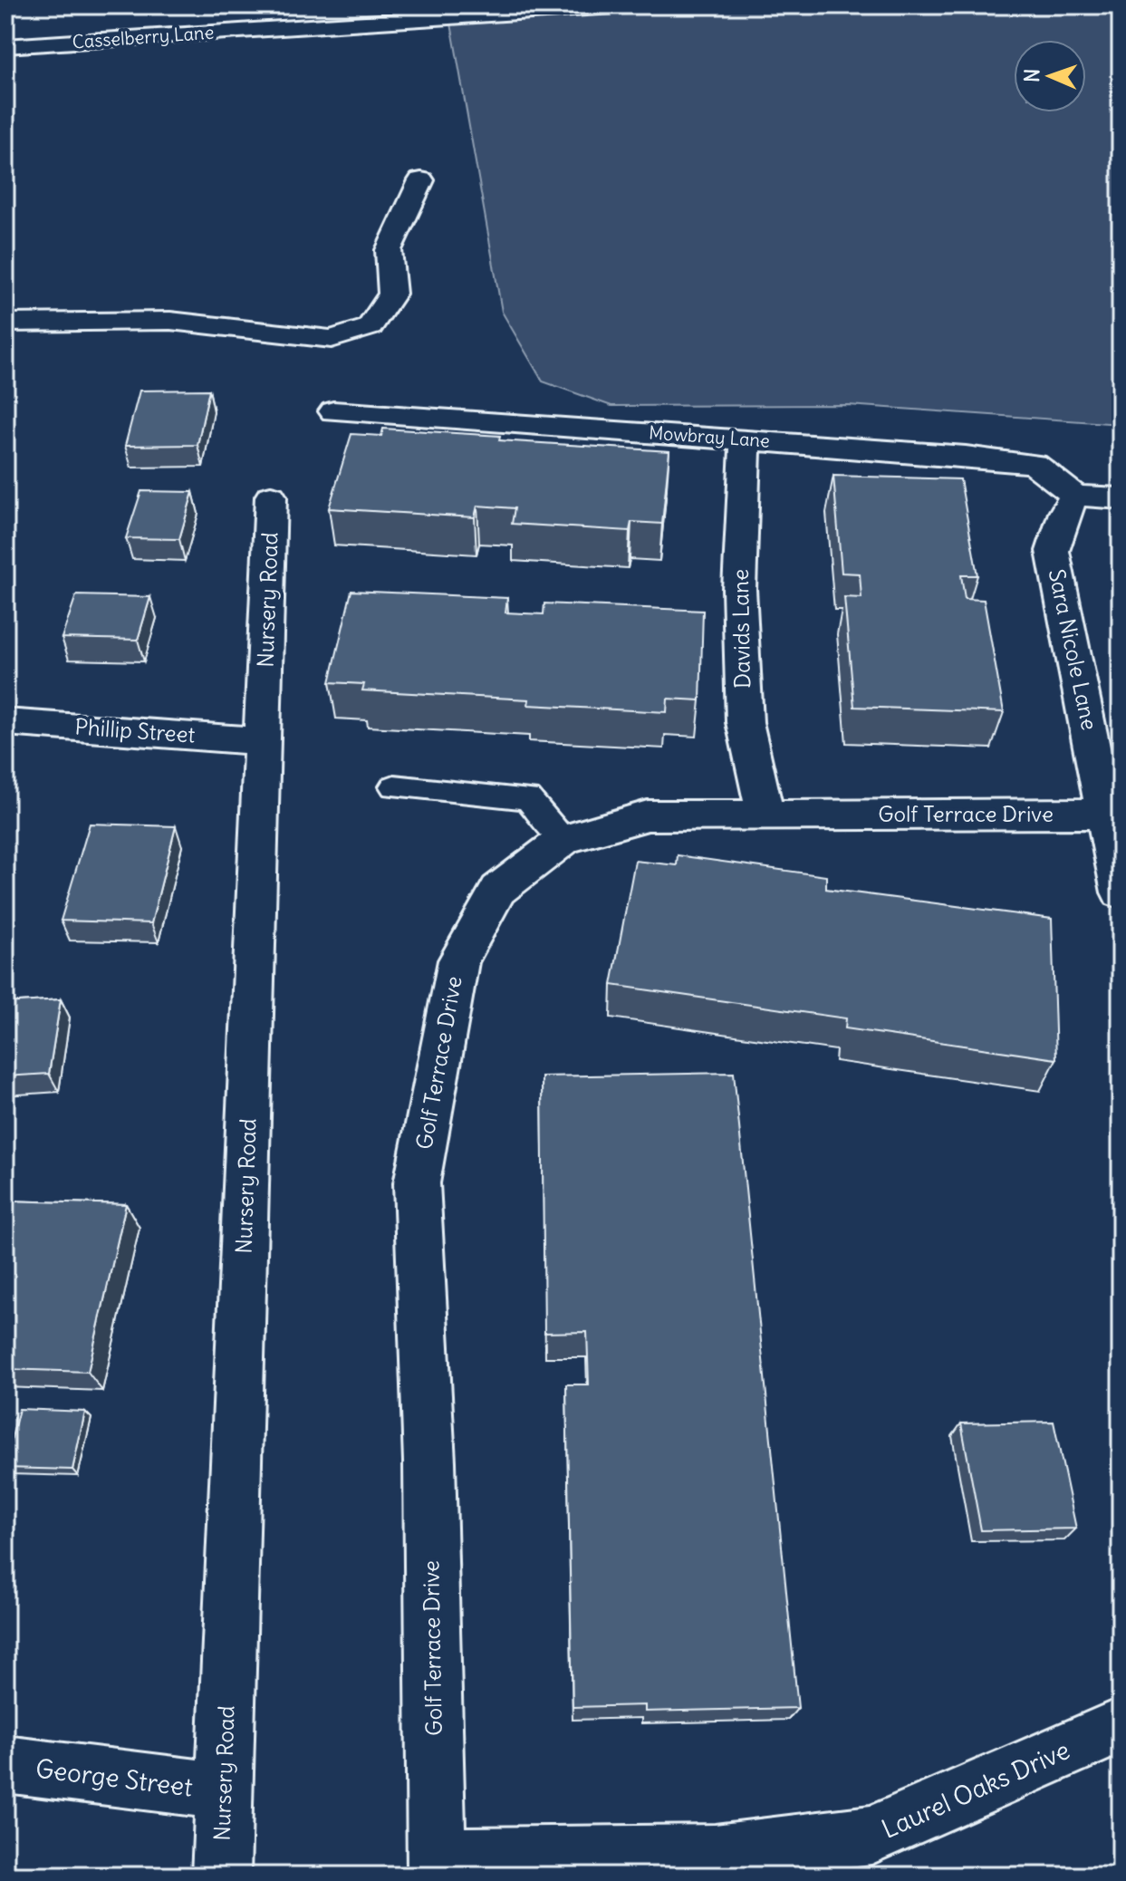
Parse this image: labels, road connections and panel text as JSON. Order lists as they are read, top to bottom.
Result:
{
  "streets": {
    "street": [
      "Casselberry Lane",
      "Mowbray Lane",
      "Nursery Road",
      "Davids Lane",
      "Sara Nicole Lane",
      "Phillip Street",
      "Golf Terrace Drive",
      "George Street",
      "Laurel Oaks Drive"
    ]
  },
  "crossings": [
    ["Mowbray Lane", "Davids Lane"],
    ["Mowbray Lane", "Sara Nicole Lane"],
    ["Nursery Road", "Phillip Street"],
    ["Nursery Road", "George Street"],
    ["Davids Lane", "Golf Terrace Drive"],
    ["Sara Nicole Lane", "Golf Terrace Drive"],
    ["Golf Terrace Drive", "Laurel Oaks Drive"]
  ],
  "north": "left"
}
